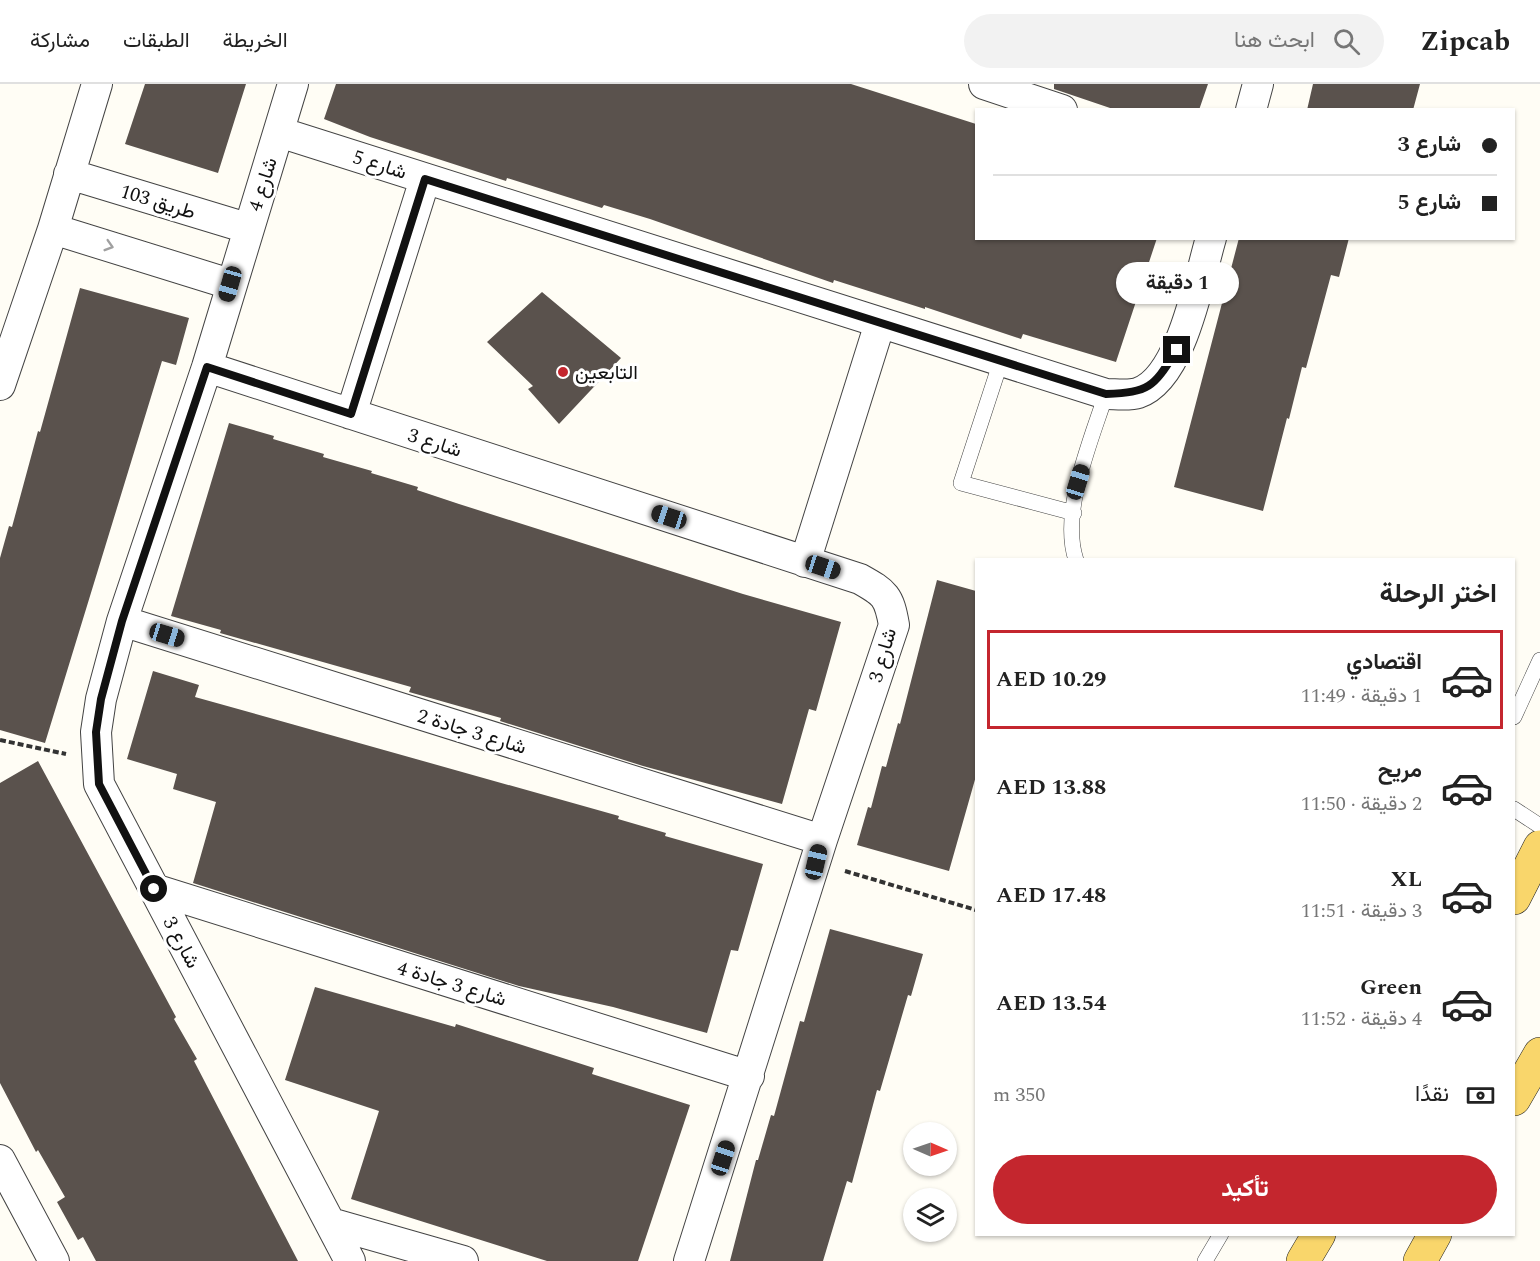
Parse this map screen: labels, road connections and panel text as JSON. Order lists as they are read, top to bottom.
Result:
{
  "streets": {
    "street": [
      "شارع 5",
      "شارع 4",
      "طريق 103",
      "شارع 3",
      "شارع 3 جادة 2",
      "شارع 3 جادة 4"
    ]
  },
  "crossings": [
    ["شارع 5", "شارع 4"],
    ["شارع 4", "طريق 103"],
    ["شارع 4", "شارع 3"],
    ["شارع 3", "شارع 3 جادة 2"],
    ["شارع 3", "شارع 3 جادة 4"]
  ],
  "places": ["التابعين"],
  "north": "right",
  "page": {
    "header": "Zipcab",
    "search": "ابحث هنا",
    "nav": ["الخريطة", "الطبقات", "مشاركة"],
    "banner": ["شارع 3", "شارع 5"],
    "bubble": "1 دقيقة",
    "heading": "اختر الرحلة",
    "list": [
      {
        "name": "اقتصادي",
        "note": "1 دقيقة · 11:49",
        "value": "AED 10.29"
      },
      {
        "name": "مريح",
        "note": "2 دقيقة · 11:50",
        "value": "AED 13.88"
      },
      {
        "name": "XL",
        "note": "3 دقيقة · 11:51",
        "value": "AED 17.48"
      },
      {
        "name": "Green",
        "note": "4 دقيقة · 11:52",
        "value": "AED 13.54"
      }
    ],
    "pay": ["نقدًا", "350 m"],
    "buttons": "تأكيد"
  }
}
